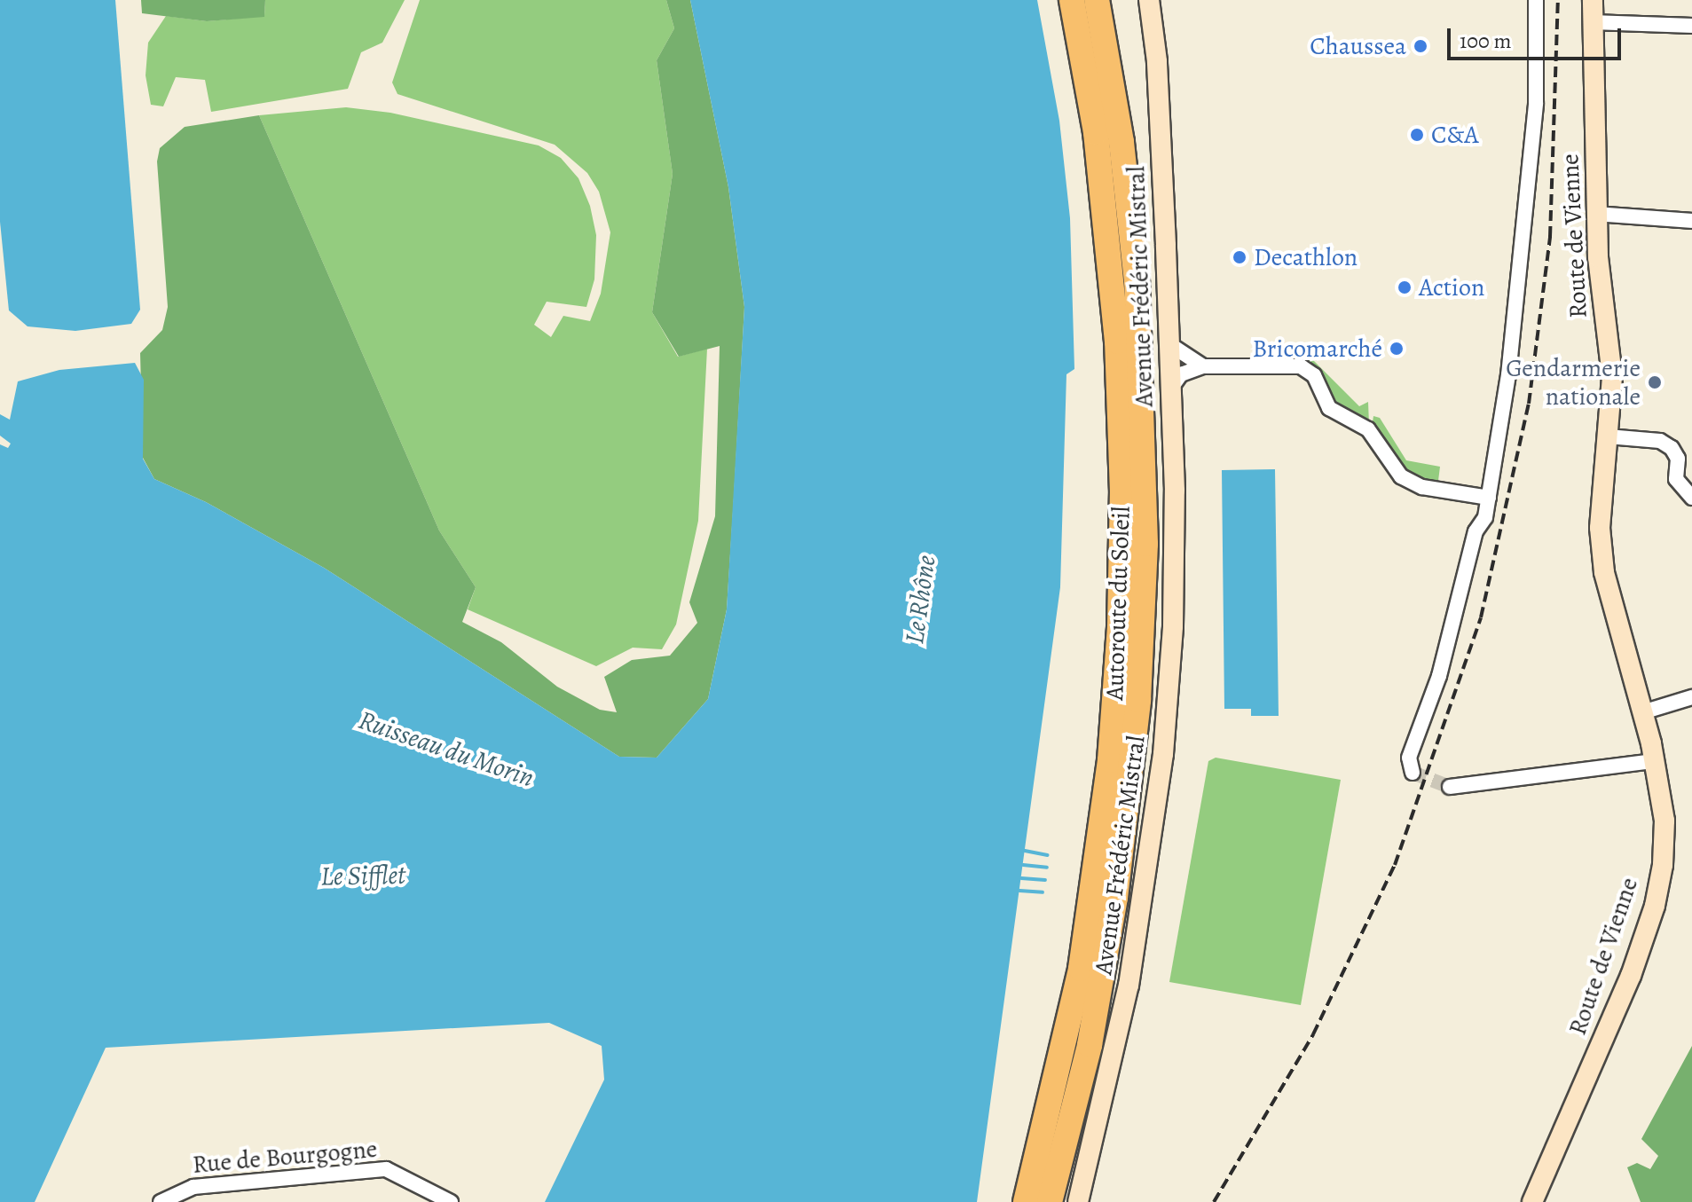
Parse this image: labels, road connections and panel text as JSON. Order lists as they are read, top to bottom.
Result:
{
  "streets": {
    "highway": ["Autoroute du Soleil"],
    "street": ["Route de Vienne", "Avenue Frédéric Mistral", "Rue de Bourgogne"]
  },
  "water": ["Le Rhône", "Ruisseau du Morin", "Le Sifflet"],
  "places": [
    "Chaussea",
    "C&A",
    "Decathlon",
    "Action",
    "Bricomarché",
    "Gendarmerie nationale"
  ],
  "scale_bar": "100 m"
}
